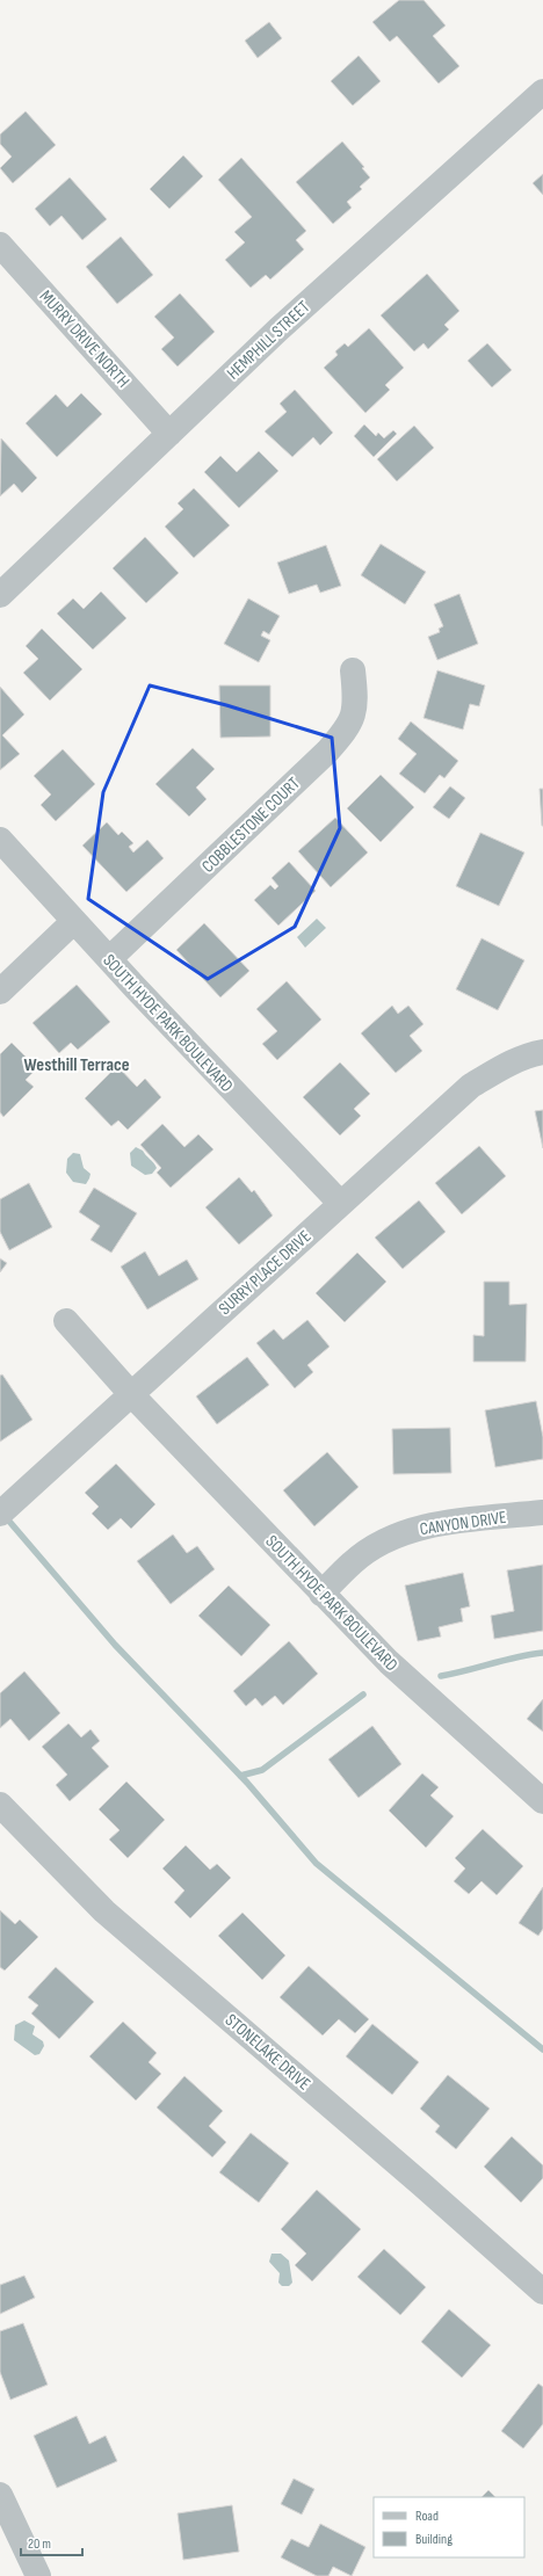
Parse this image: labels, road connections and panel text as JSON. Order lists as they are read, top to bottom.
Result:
{
  "streets": {
    "street": [
      "MURRY DRIVE NORTH",
      "HEMPHILL STREET",
      "COBBLESTONE COURT",
      "SOUTH HYDE PARK BOULEVARD",
      "SURRY PLACE DRIVE",
      "CANYON DRIVE",
      "STONELAKE DRIVE"
    ]
  },
  "crossings": [
    ["MURRY DRIVE NORTH", "HEMPHILL STREET"],
    ["COBBLESTONE COURT", "SOUTH HYDE PARK BOULEVARD"],
    ["SOUTH HYDE PARK BOULEVARD", "SURRY PLACE DRIVE"],
    ["SOUTH HYDE PARK BOULEVARD", "CANYON DRIVE"]
  ],
  "districts": ["Westhill Terrace"],
  "legend": ["Road", "Building"],
  "scale_bar": "20 m"
}
